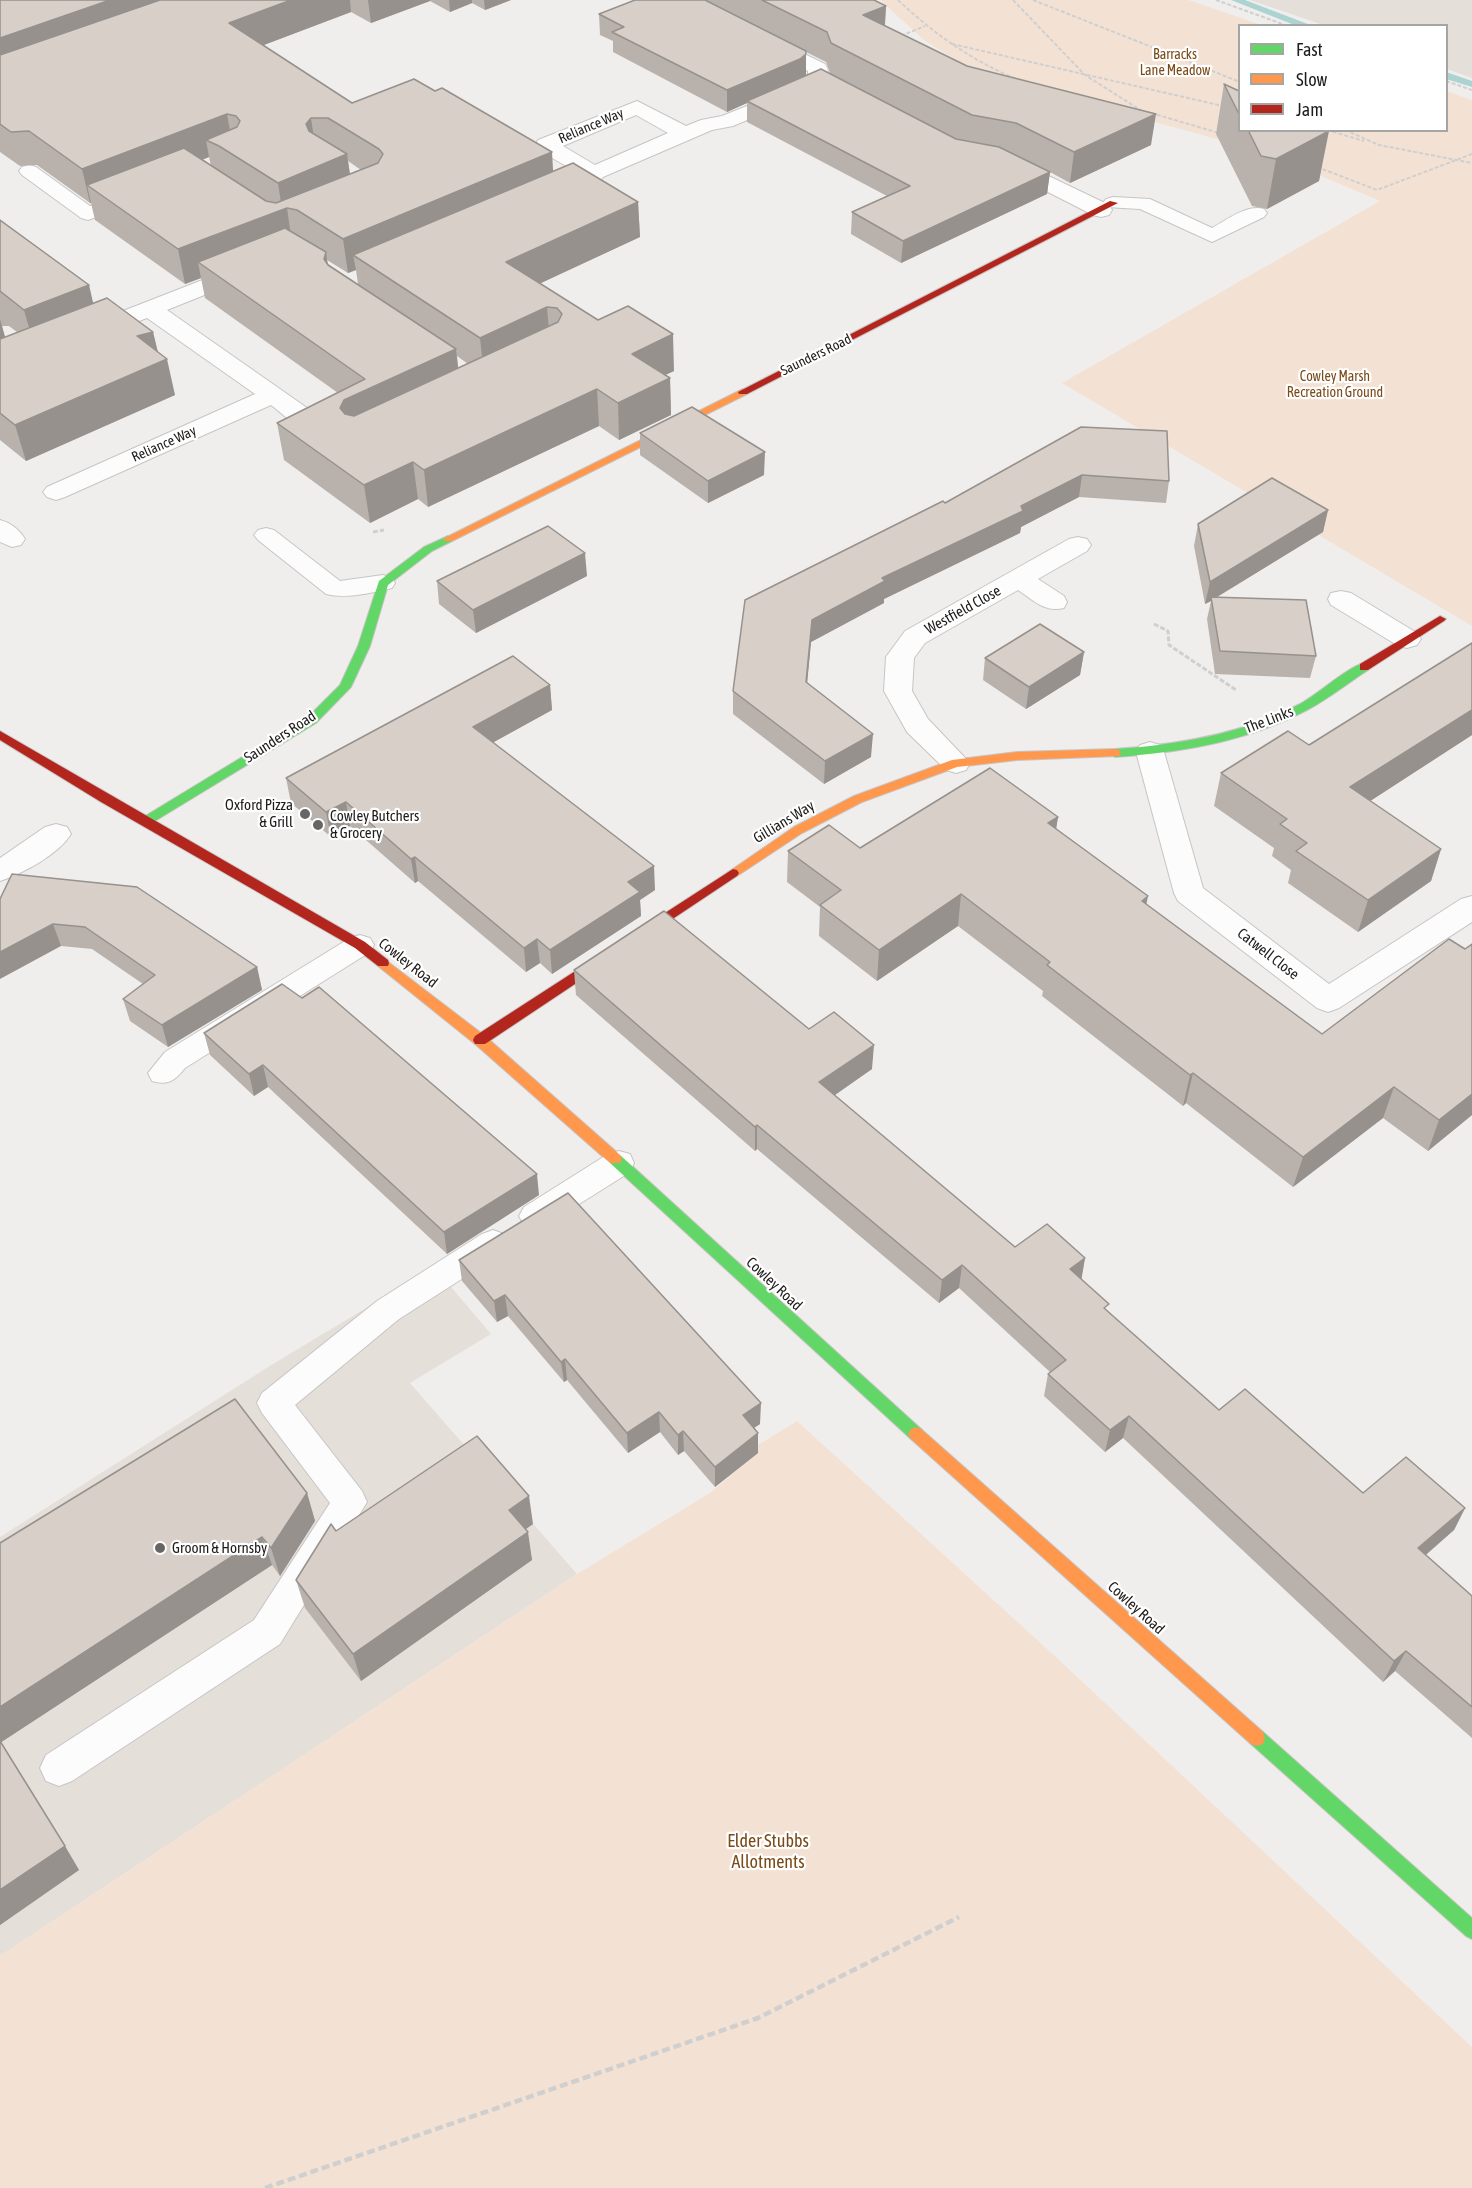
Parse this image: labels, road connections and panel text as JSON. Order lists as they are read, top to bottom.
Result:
{
  "streets": {
    "street": [
      "Reliance Way",
      "Saunders Road",
      "Westfield Close",
      "The Links",
      "Gillians Way",
      "Catwell Close",
      "Cowley Road"
    ]
  },
  "crossings": [
    ["Saunders Road", "Cowley Road"],
    ["Westfield Close", "Gillians Way"],
    ["The Links", "Gillians Way"],
    ["The Links", "Catwell Close"],
    ["Gillians Way", "Catwell Close"],
    ["Gillians Way", "Cowley Road"]
  ],
  "parks": ["Barracks Lane Meadow", "Cowley Marsh Recreation Ground", "Elder Stubbs Allotments"],
  "places": ["Oxford Pizza & Grill", "Cowley Butchers & Grocery", "Groom & Hornsby"],
  "legend": ["Fast", "Slow", "Jam"]
}
